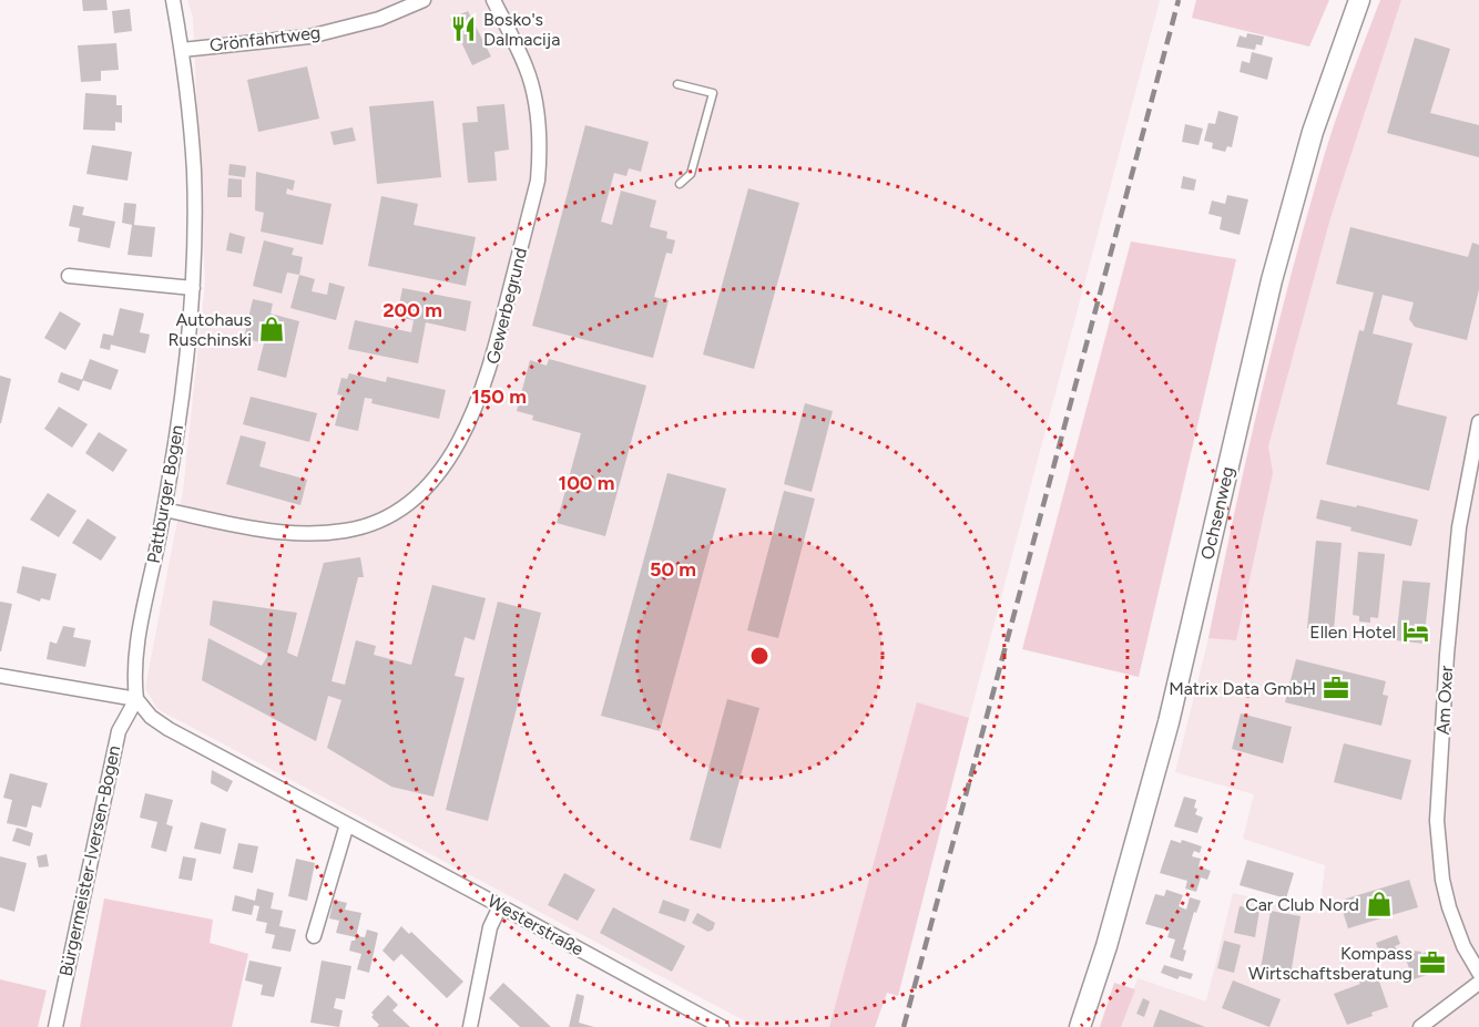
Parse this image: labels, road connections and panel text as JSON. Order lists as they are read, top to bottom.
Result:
{
  "streets": {
    "main road": ["Ochsenweg"],
    "street": [
      "Grönfahrtweg",
      "Gewerbegrund",
      "Pattburger Bogen",
      "Am Oxer",
      "Bürgermeister-Iversen-Bogen",
      "Westerstraße"
    ]
  },
  "crossings": [
    ["Grönfahrtweg", "Pattburger Bogen"],
    ["Gewerbegrund", "Pattburger Bogen"],
    ["Pattburger Bogen", "Bürgermeister-Iversen-Bogen"],
    ["Pattburger Bogen", "Westerstraße"],
    ["Bürgermeister-Iversen-Bogen", "Westerstraße"]
  ],
  "places": {
    "restaurant": ["Bosko's Dalmacija"],
    "shop": ["Autohaus Ruschinski", "Car Club Nord"],
    "hotel": ["Ellen Hotel"],
    "office": ["Matrix Data GmbH", "Kompass Wirtschaftsberatung"]
  },
  "rings": [
    "200 m",
    "150 m",
    "100 m",
    "50 m"
  ]
}
